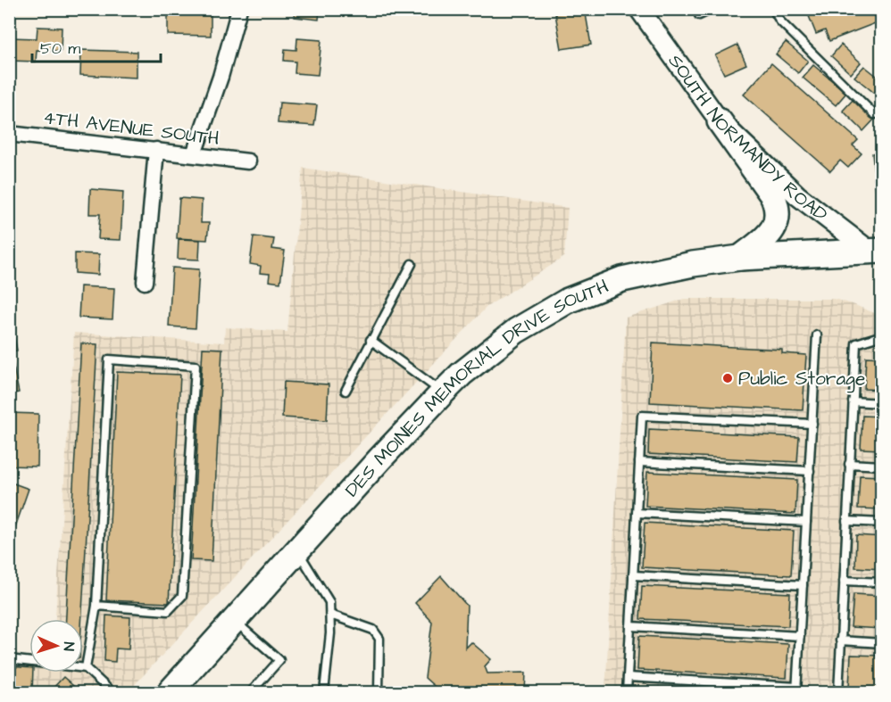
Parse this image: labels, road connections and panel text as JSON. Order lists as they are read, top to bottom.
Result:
{
  "streets": {
    "main road": ["DES MOINES MEMORIAL DRIVE SOUTH"],
    "street": ["4TH AVENUE SOUTH", "SOUTH NORMANDY ROAD"]
  },
  "crossings": [
    ["SOUTH NORMANDY ROAD", "DES MOINES MEMORIAL DRIVE SOUTH"]
  ],
  "places": ["Public Storage"],
  "scale_bar": "50 m",
  "north": "right"
}
